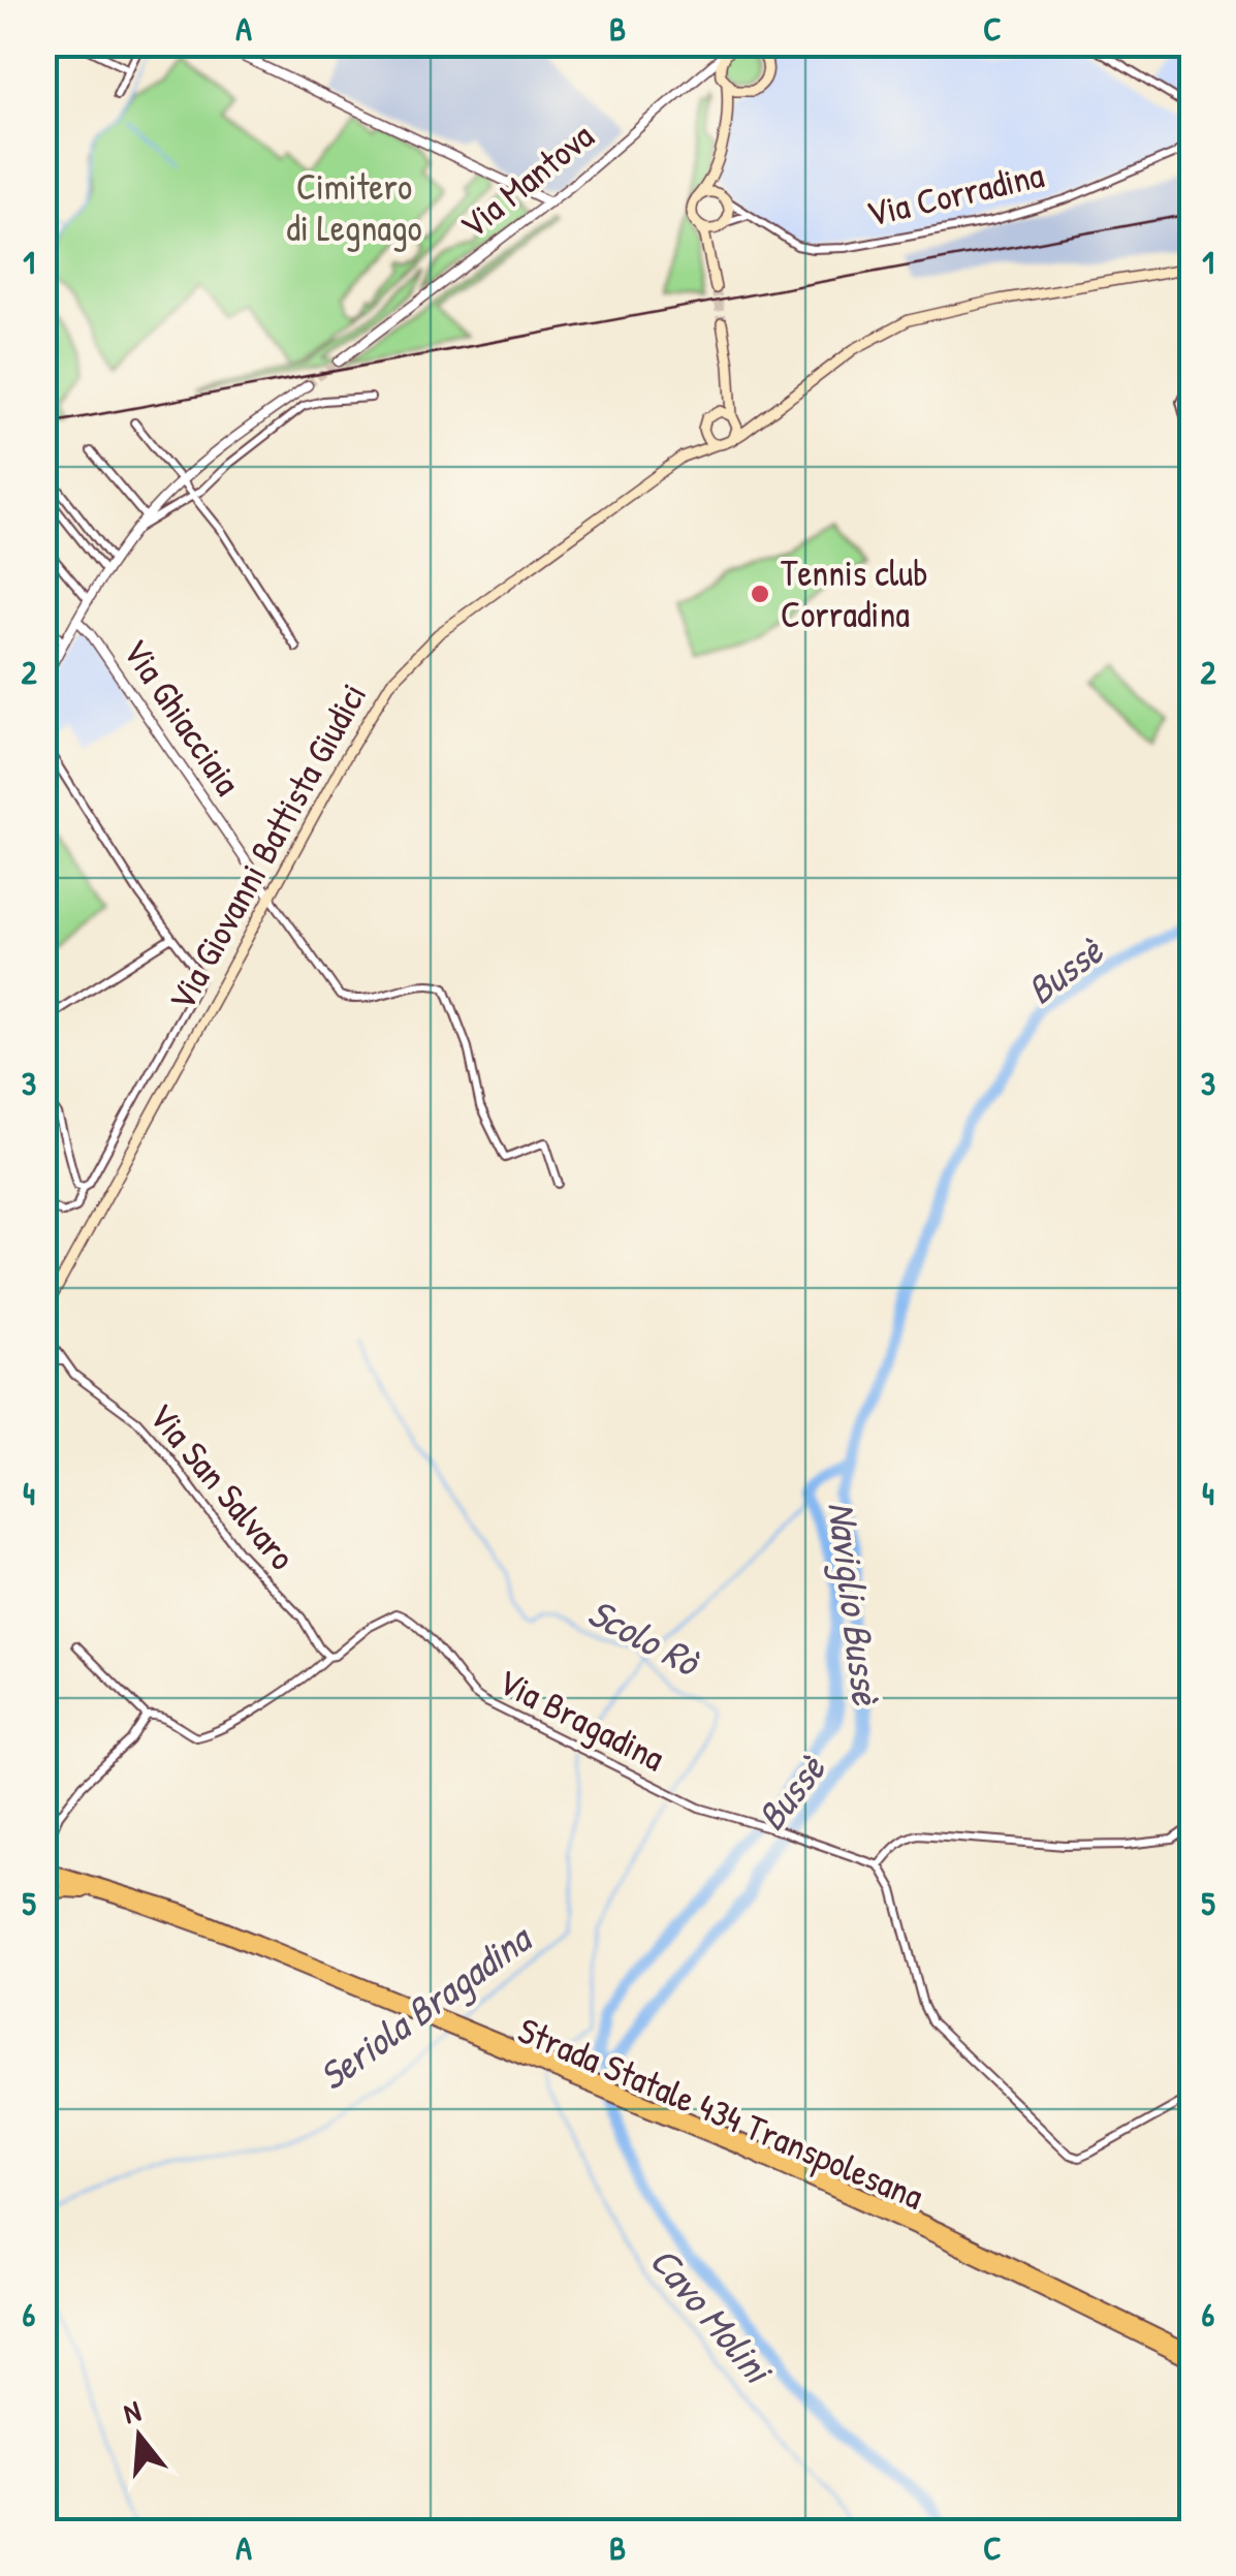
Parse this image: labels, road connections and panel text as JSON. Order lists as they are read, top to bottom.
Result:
{
  "streets": {
    "highway": ["Strada Statale 434 Transpolesana"],
    "main road": ["Via Mantova", "Via Giovanni Battista Giudici"],
    "street": [
      "Via Corradina",
      "Via Ghiacciaia",
      "Via San Salvaro",
      "Via Bragadina"
    ]
  },
  "crossings": [
    ["Via Ghiacciaia", "Via Giovanni Battista Giudici"],
    ["Via Giovanni Battista Giudici", "Via San Salvaro"],
    ["Via San Salvaro", "Via Bragadina"]
  ],
  "water": [
    "Bussè",
    "Naviglio Bussè",
    "Scolo Rò",
    "Seriola Bragadina",
    "Cavo Molini"
  ],
  "parks": ["Cimitero di Legnago"],
  "places": ["Tennis club Corradina"],
  "north": "top",
  "grid": {
    "columns": ["A", "B", "C"],
    "rows": [
      "1",
      "2",
      "3",
      "4",
      "5",
      "6"
    ]
  }
}
